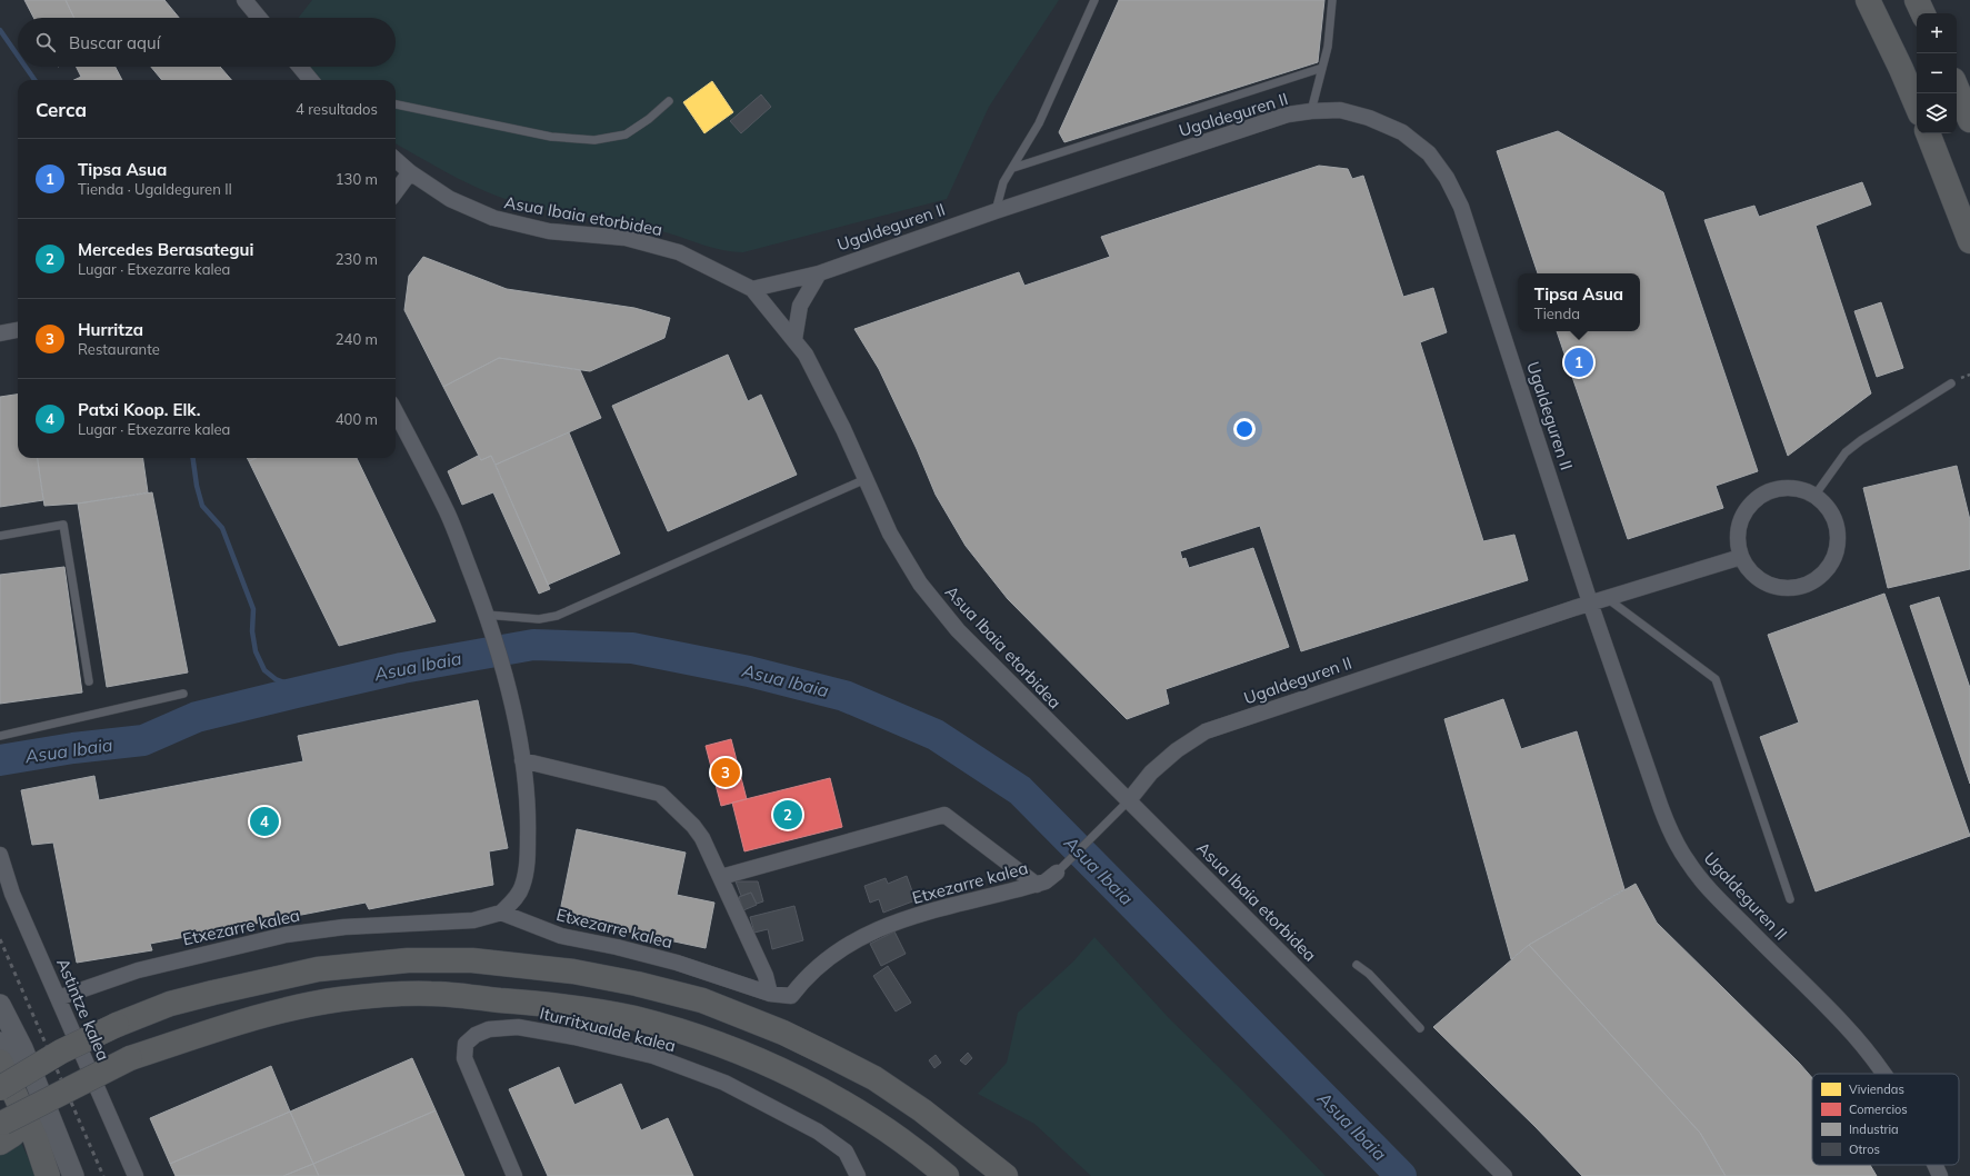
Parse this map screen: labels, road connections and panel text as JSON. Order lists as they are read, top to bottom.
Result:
{
  "streets": {
    "street": [
      "Ugaldeguren II",
      "Asua Ibaia etorbidea",
      "Etxezarre kalea",
      "Astintze kalea",
      "Iturritxualde kalea"
    ]
  },
  "crossings": [
    ["Ugaldeguren II", "Asua Ibaia etorbidea"],
    ["Ugaldeguren II", "Etxezarre kalea"],
    ["Etxezarre kalea", "Astintze kalea"]
  ],
  "water": ["Asua Ibaia"],
  "legend": [
    "Viviendas",
    "Comercios",
    "Industria",
    "Otros"
  ],
  "page": {
    "map_buttons": ["+", "−"],
    "search": "Buscar aquí",
    "heading": ["Cerca", "4 resultados"],
    "list": [
      {
        "mark": "1",
        "name": "Tipsa Asua",
        "note": "Tienda · Ugaldeguren II",
        "value": "130 m"
      },
      {
        "mark": "2",
        "name": "Mercedes Berasategui",
        "note": "Lugar · Etxezarre kalea",
        "value": "230 m"
      },
      {
        "mark": "3",
        "name": "Hurritza",
        "note": "Restaurante",
        "value": "240 m"
      },
      {
        "mark": "4",
        "name": "Patxi Koop. Elk.",
        "note": "Lugar · Etxezarre kalea",
        "value": "400 m"
      }
    ],
    "popup": ["Tipsa Asua", "Tienda"],
    "pins": [
      "1",
      "3",
      "2",
      "4"
    ]
  }
}
